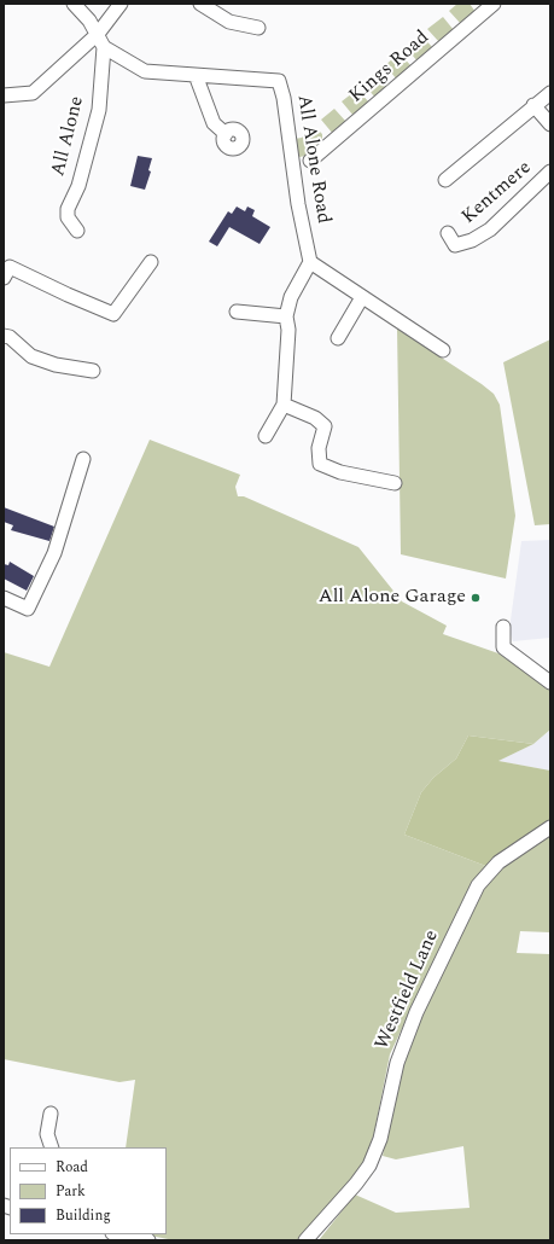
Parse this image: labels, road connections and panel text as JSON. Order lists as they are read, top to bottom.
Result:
{
  "streets": {
    "street": [
      "Kings Road",
      "All Alone",
      "All Alone Road",
      "Kentmere",
      "Westfield Lane"
    ]
  },
  "crossings": [
    ["All Alone", "All Alone Road"]
  ],
  "places": ["All Alone Garage"],
  "legend": ["Road", "Park", "Building"]
}
